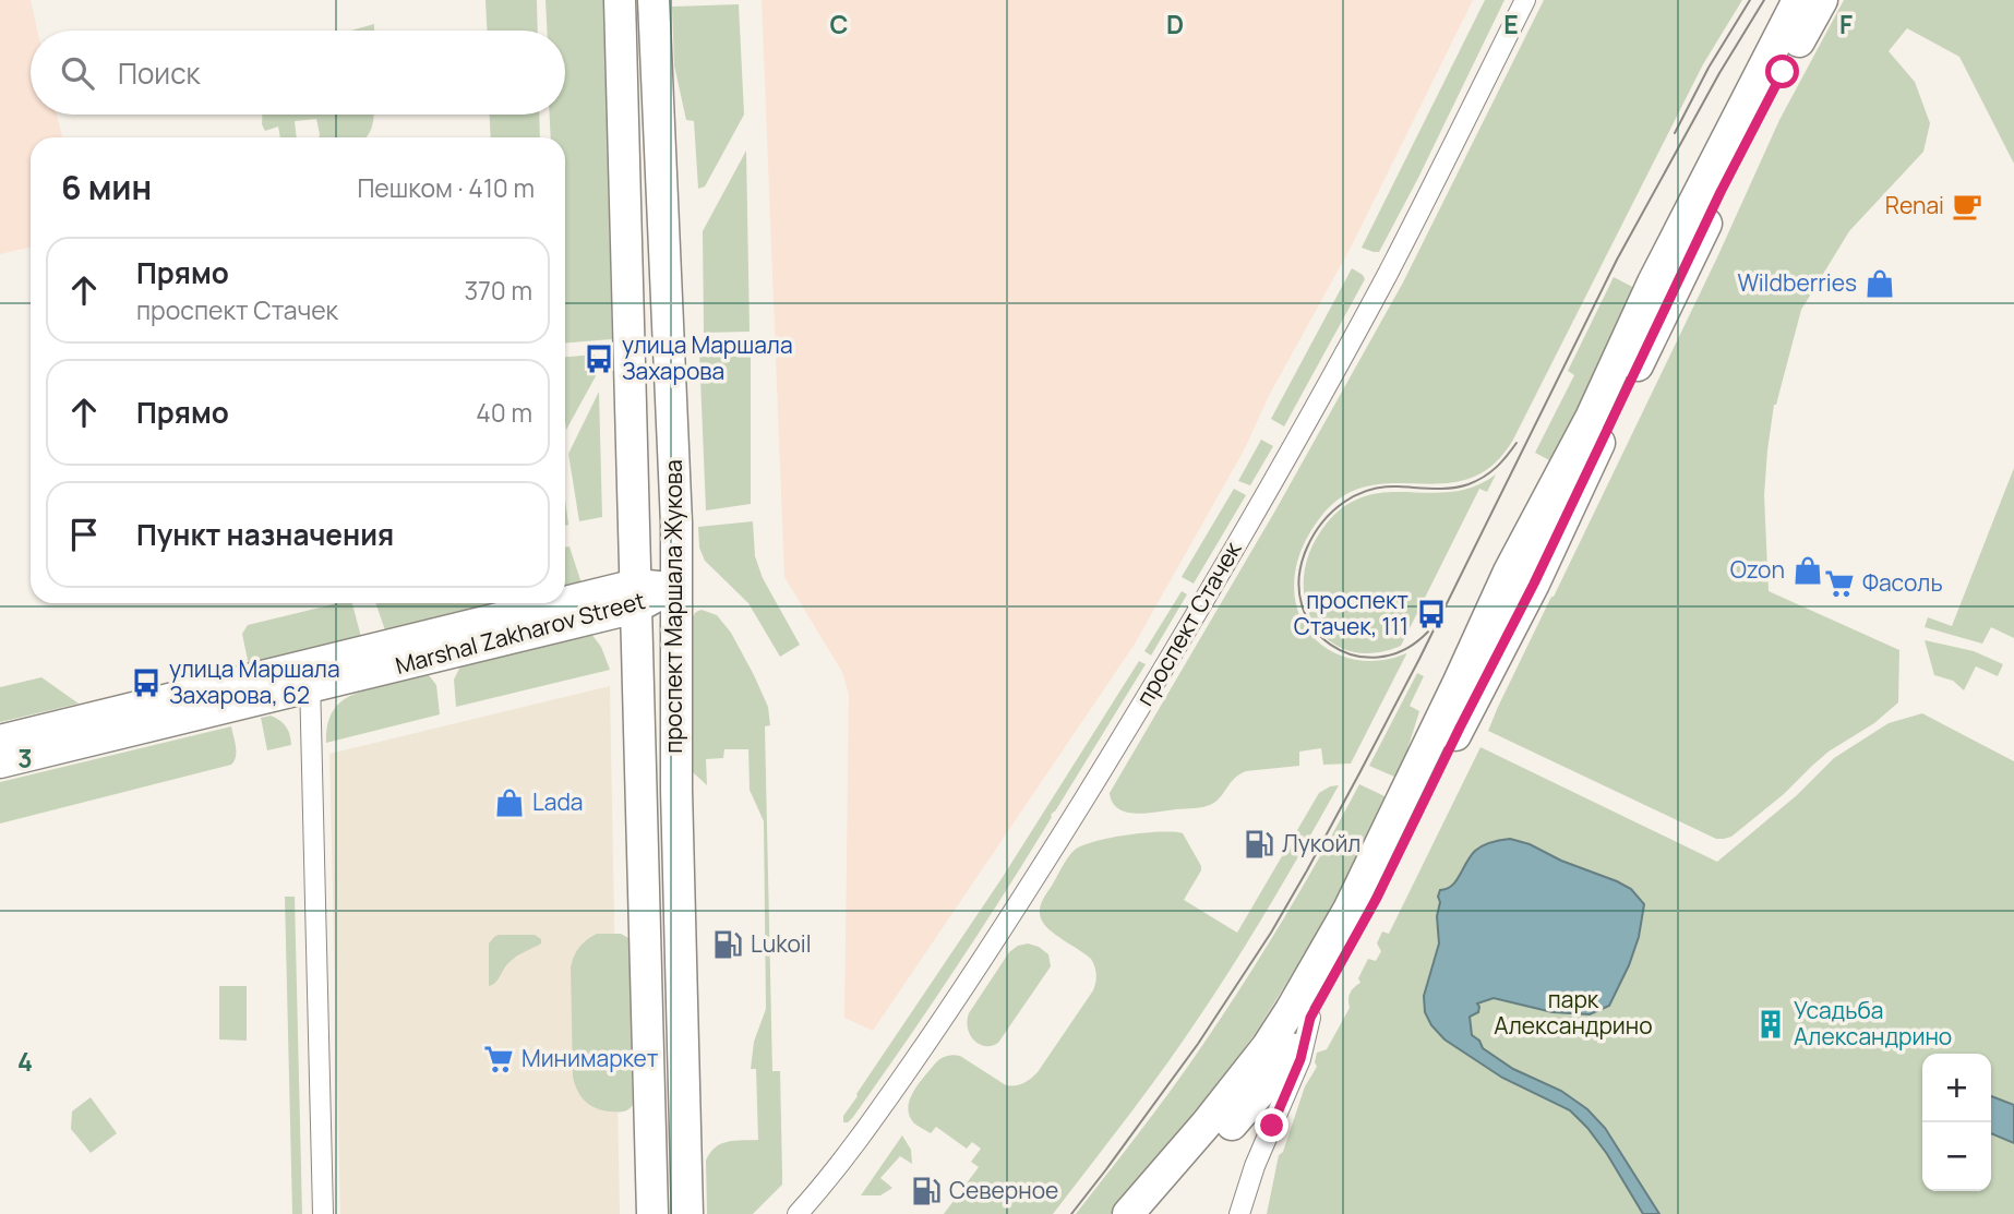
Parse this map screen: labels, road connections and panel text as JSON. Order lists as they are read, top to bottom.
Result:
{
  "streets": {
    "main road": ["проспект Маршала Жукова"],
    "street": ["проспект Стачек", "Marshal Zakharov Street"]
  },
  "crossings": [
    ["проспект Маршала Жукова", "Marshal Zakharov Street"]
  ],
  "parks": ["парк Александрино"],
  "places": {
    "cafe": ["Renai"],
    "shop": ["Wildberries", "Ozon", "Lada"],
    "bus stop": ["улица Маршала Захарова", "проспект Стачек, 111", "улица Маршала Захарова, 62"],
    "supermarket": ["Фасоль", "Минимаркет"],
    "fuel station": ["Лукойл", "Lukoil", "Северное"],
    "building": ["Усадьба Александрино"]
  },
  "page": {
    "search": "Поиск",
    "heading": ["6 мин", "Пешком · 410 m"],
    "list": [
      ["Прямо", "проспект Стачек", "370 m"],
      ["Прямо", "40 m"],
      "Пункт назначения"
    ],
    "map_buttons": ["+", "−"]
  },
  "grid": {
    "columns": [
      "C",
      "D",
      "E",
      "F"
    ],
    "rows": ["3", "4"]
  }
}
